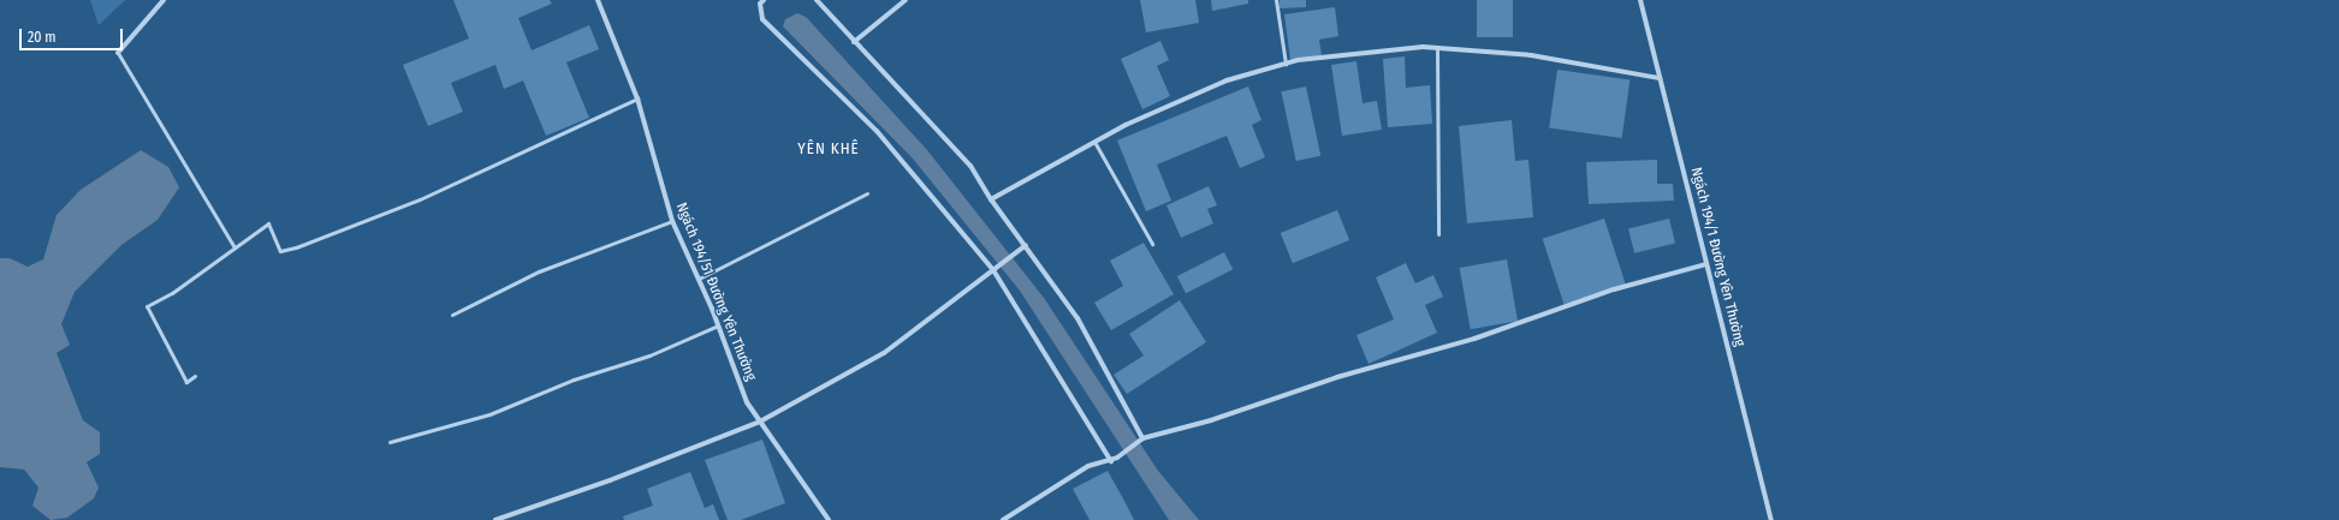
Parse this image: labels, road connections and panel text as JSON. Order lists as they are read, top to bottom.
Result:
{
  "streets": {
    "street": ["Ngách 194/1 Đường Yên Thường", "Ngách 194/51 Đường Yên Thường"]
  },
  "districts": ["YÊN KHÊ"],
  "scale_bar": "20 m"
}
